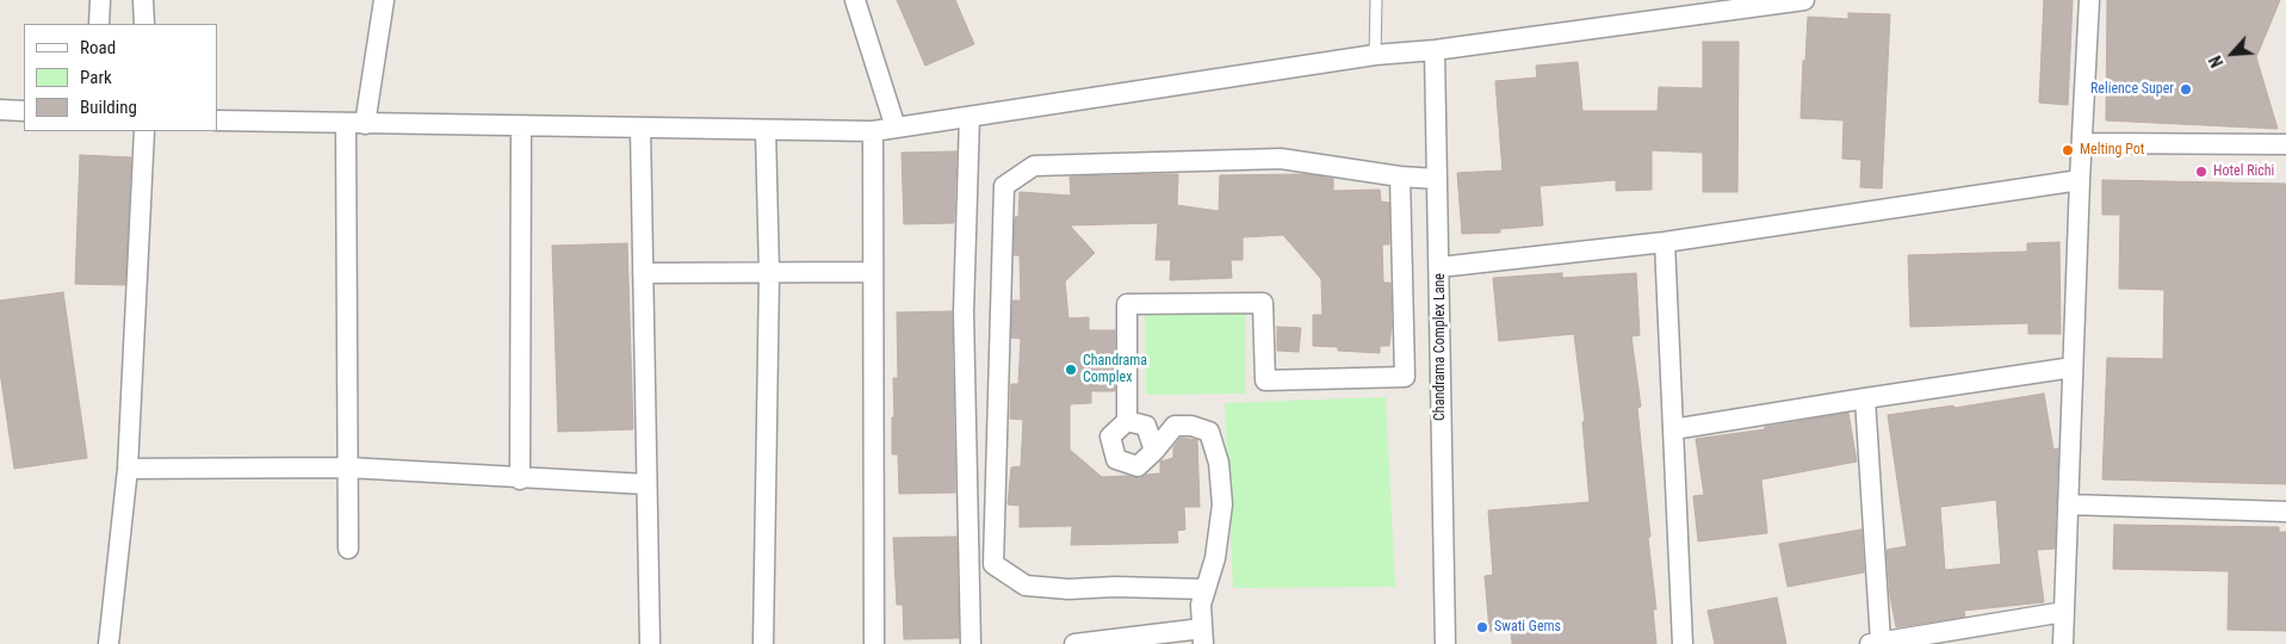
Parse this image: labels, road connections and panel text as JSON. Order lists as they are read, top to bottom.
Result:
{
  "streets": {
    "street": ["Chandrama Complex Lane"]
  },
  "places": [
    "Relience Super",
    "Melting Pot",
    "Hotel Richi",
    "Chandrama Complex",
    "Swati Gems"
  ],
  "legend": ["Road", "Park", "Building"],
  "north": "bottom left"
}
